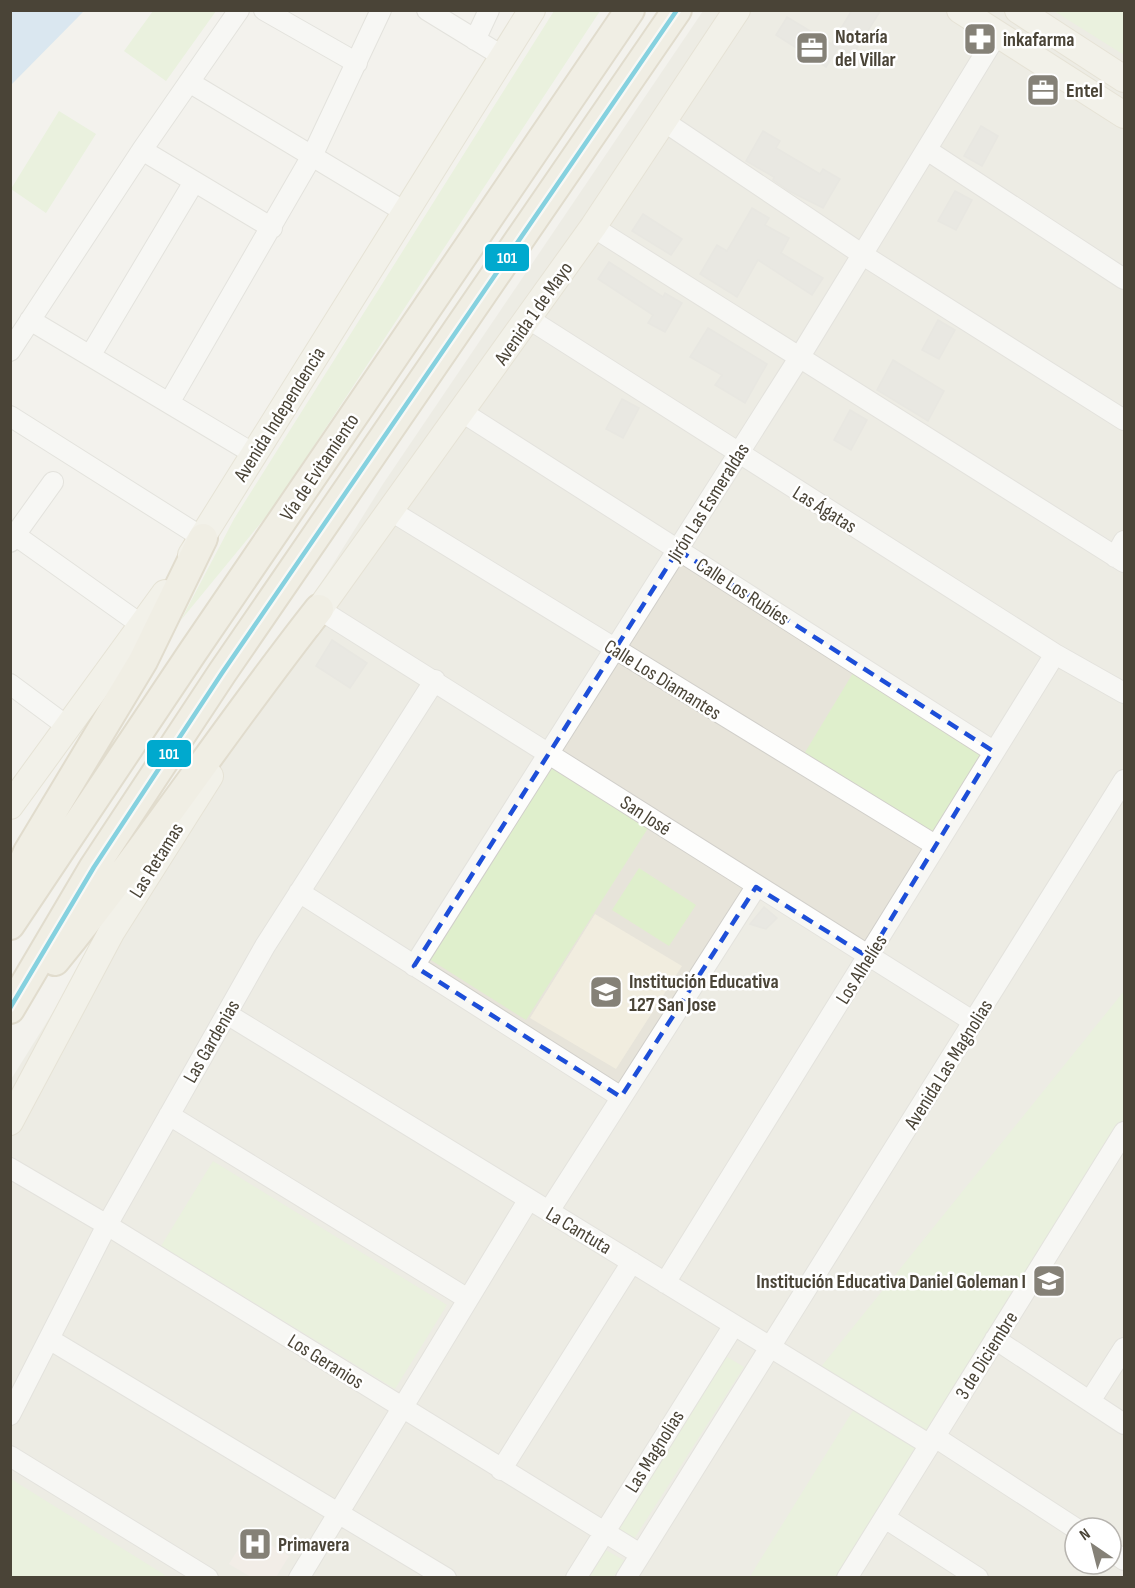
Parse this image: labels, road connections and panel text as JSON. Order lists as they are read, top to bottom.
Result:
{
  "streets": {
    "highway": ["Vía de Evitamiento"],
    "main road": ["Avenida 1 de Mayo", "Avenida Independencia", "Las Retamas"],
    "street": [
      "Jirón Las Esmeraldas",
      "Las Ágatas",
      "Calle Los Rubíes",
      "Calle Los Diamantes",
      "San José",
      "Los Alhelíes",
      "Las Gardenias",
      "Avenida Las Magnolias",
      "La Cantuta",
      "3 de Diciembre",
      "Los Geranios",
      "Las Magnolias"
    ]
  },
  "crossings": [
    ["Avenida 1 de Mayo", "Las Ágatas"],
    ["Avenida 1 de Mayo", "Calle Los Rubíes"],
    ["Avenida 1 de Mayo", "Calle Los Diamantes"],
    ["Avenida 1 de Mayo", "San José"],
    ["Avenida 1 de Mayo", "Las Retamas"],
    ["Jirón Las Esmeraldas", "Las Ágatas"],
    ["Jirón Las Esmeraldas", "Calle Los Rubíes"],
    ["Jirón Las Esmeraldas", "Calle Los Diamantes"],
    ["Jirón Las Esmeraldas", "San José"],
    ["Las Ágatas", "Los Alhelíes"],
    ["Calle Los Rubíes", "Los Alhelíes"],
    ["Calle Los Diamantes", "Los Alhelíes"],
    ["San José", "Las Retamas"],
    ["San José", "Los Alhelíes"],
    ["San José", "Las Gardenias"],
    ["San José", "Avenida Las Magnolias"],
    ["Los Alhelíes", "La Cantuta"],
    ["Las Gardenias", "La Cantuta"],
    ["Las Gardenias", "Los Geranios"],
    ["Avenida Las Magnolias", "La Cantuta"],
    ["La Cantuta", "3 de Diciembre"],
    ["La Cantuta", "Las Magnolias"],
    ["Los Geranios", "Las Magnolias"]
  ],
  "places": {
    "pharmacy": ["inkafarma"],
    "office": ["Notaría del Villar", "Entel"],
    "school or university": ["Institución Educativa 127 San Jose", "Institución Educativa Daniel Goleman I"],
    "hospital": ["Primavera"]
  },
  "lines": ["transit line 101"],
  "north": "top left"
}
